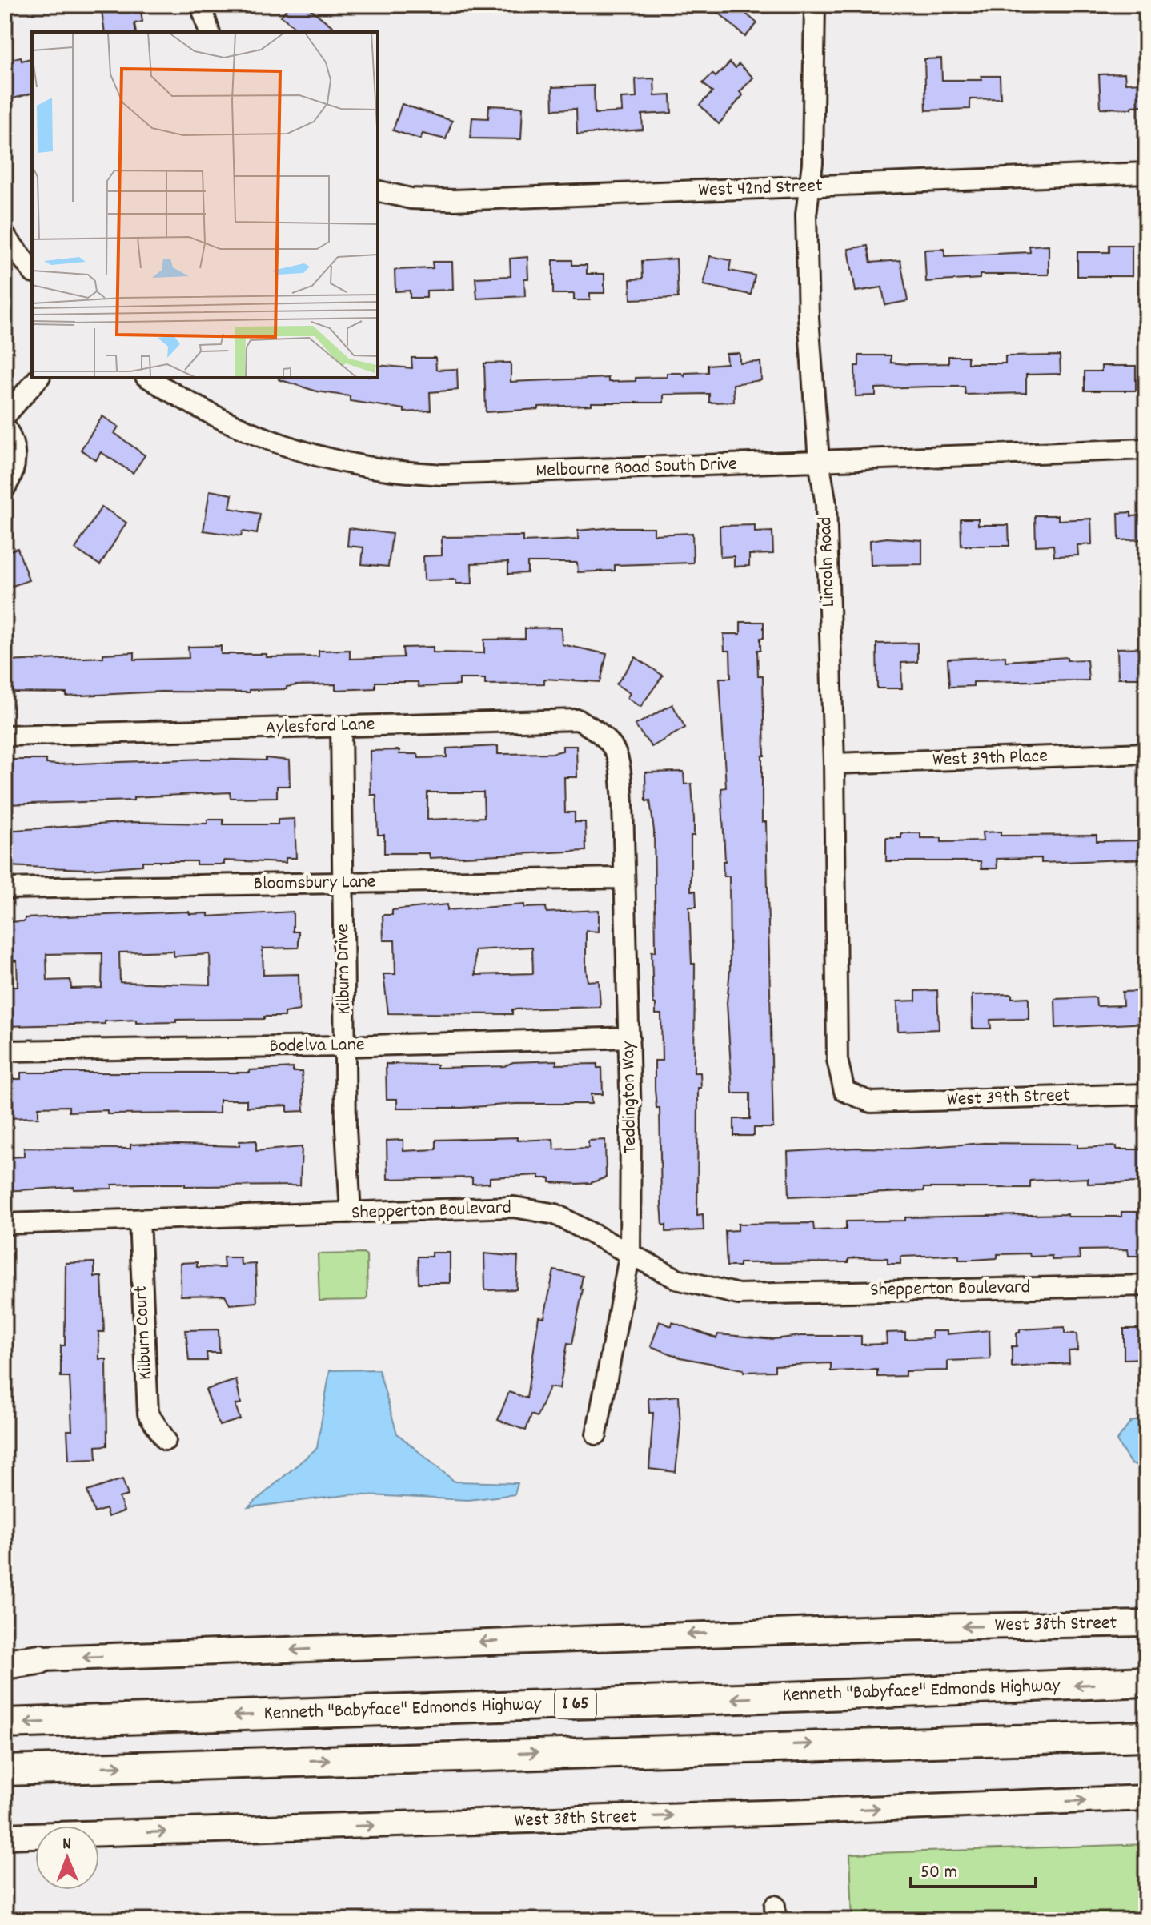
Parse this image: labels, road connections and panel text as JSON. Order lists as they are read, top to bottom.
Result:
{
  "streets": {
    "highway": ["Kenneth \"Babyface\" Edmonds Highway", "I 65"],
    "main road": ["West 38th Street"],
    "street": [
      "West 42nd Street",
      "Melbourne Road South Drive",
      "Lincoln Road",
      "Aylesford Lane",
      "West 39th Place",
      "Bloomsbury Lane",
      "Kilburn Drive",
      "Bodelva Lane",
      "Teddington Way",
      "West 39th Street",
      "Shepperton Boulevard",
      "Kilburn Court"
    ]
  },
  "crossings": [
    ["West 42nd Street", "Lincoln Road"],
    ["Melbourne Road South Drive", "Lincoln Road"],
    ["Lincoln Road", "West 39th Place"],
    ["Lincoln Road", "West 39th Street"],
    ["Aylesford Lane", "Kilburn Drive"],
    ["Aylesford Lane", "Teddington Way"],
    ["Bloomsbury Lane", "Kilburn Drive"],
    ["Bloomsbury Lane", "Teddington Way"],
    ["Kilburn Drive", "Bodelva Lane"],
    ["Kilburn Drive", "Shepperton Boulevard"],
    ["Bodelva Lane", "Teddington Way"],
    ["Teddington Way", "Shepperton Boulevard"],
    ["Shepperton Boulevard", "Kilburn Court"]
  ],
  "scale_bar": "50 m",
  "north": "top"
}
